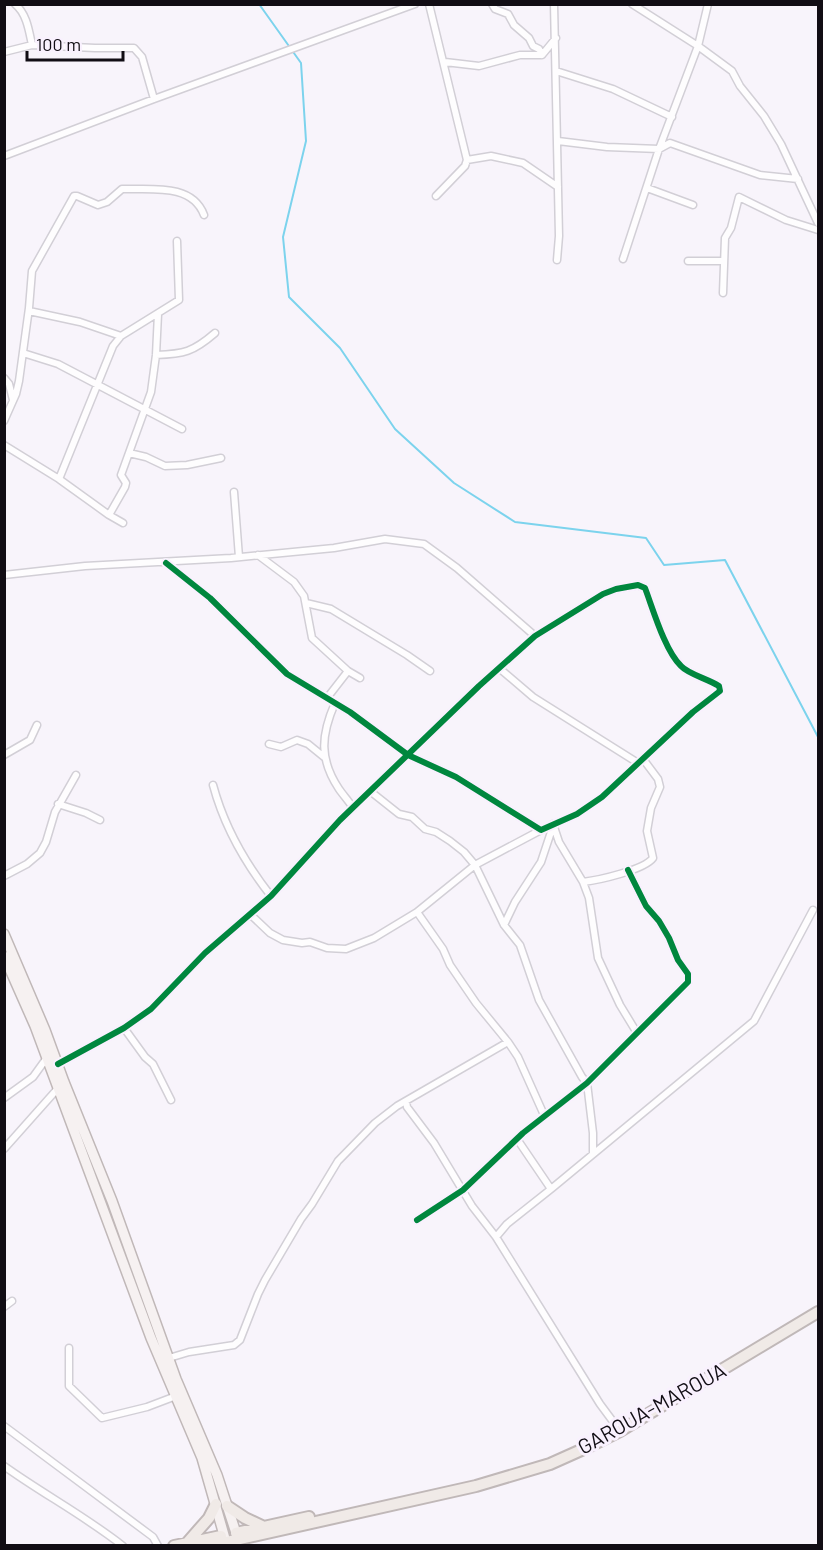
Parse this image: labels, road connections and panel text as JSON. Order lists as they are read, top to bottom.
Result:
{
  "streets": {
    "highway": ["GAROUA-MAROUA"]
  },
  "scale_bar": "100 m"
}
